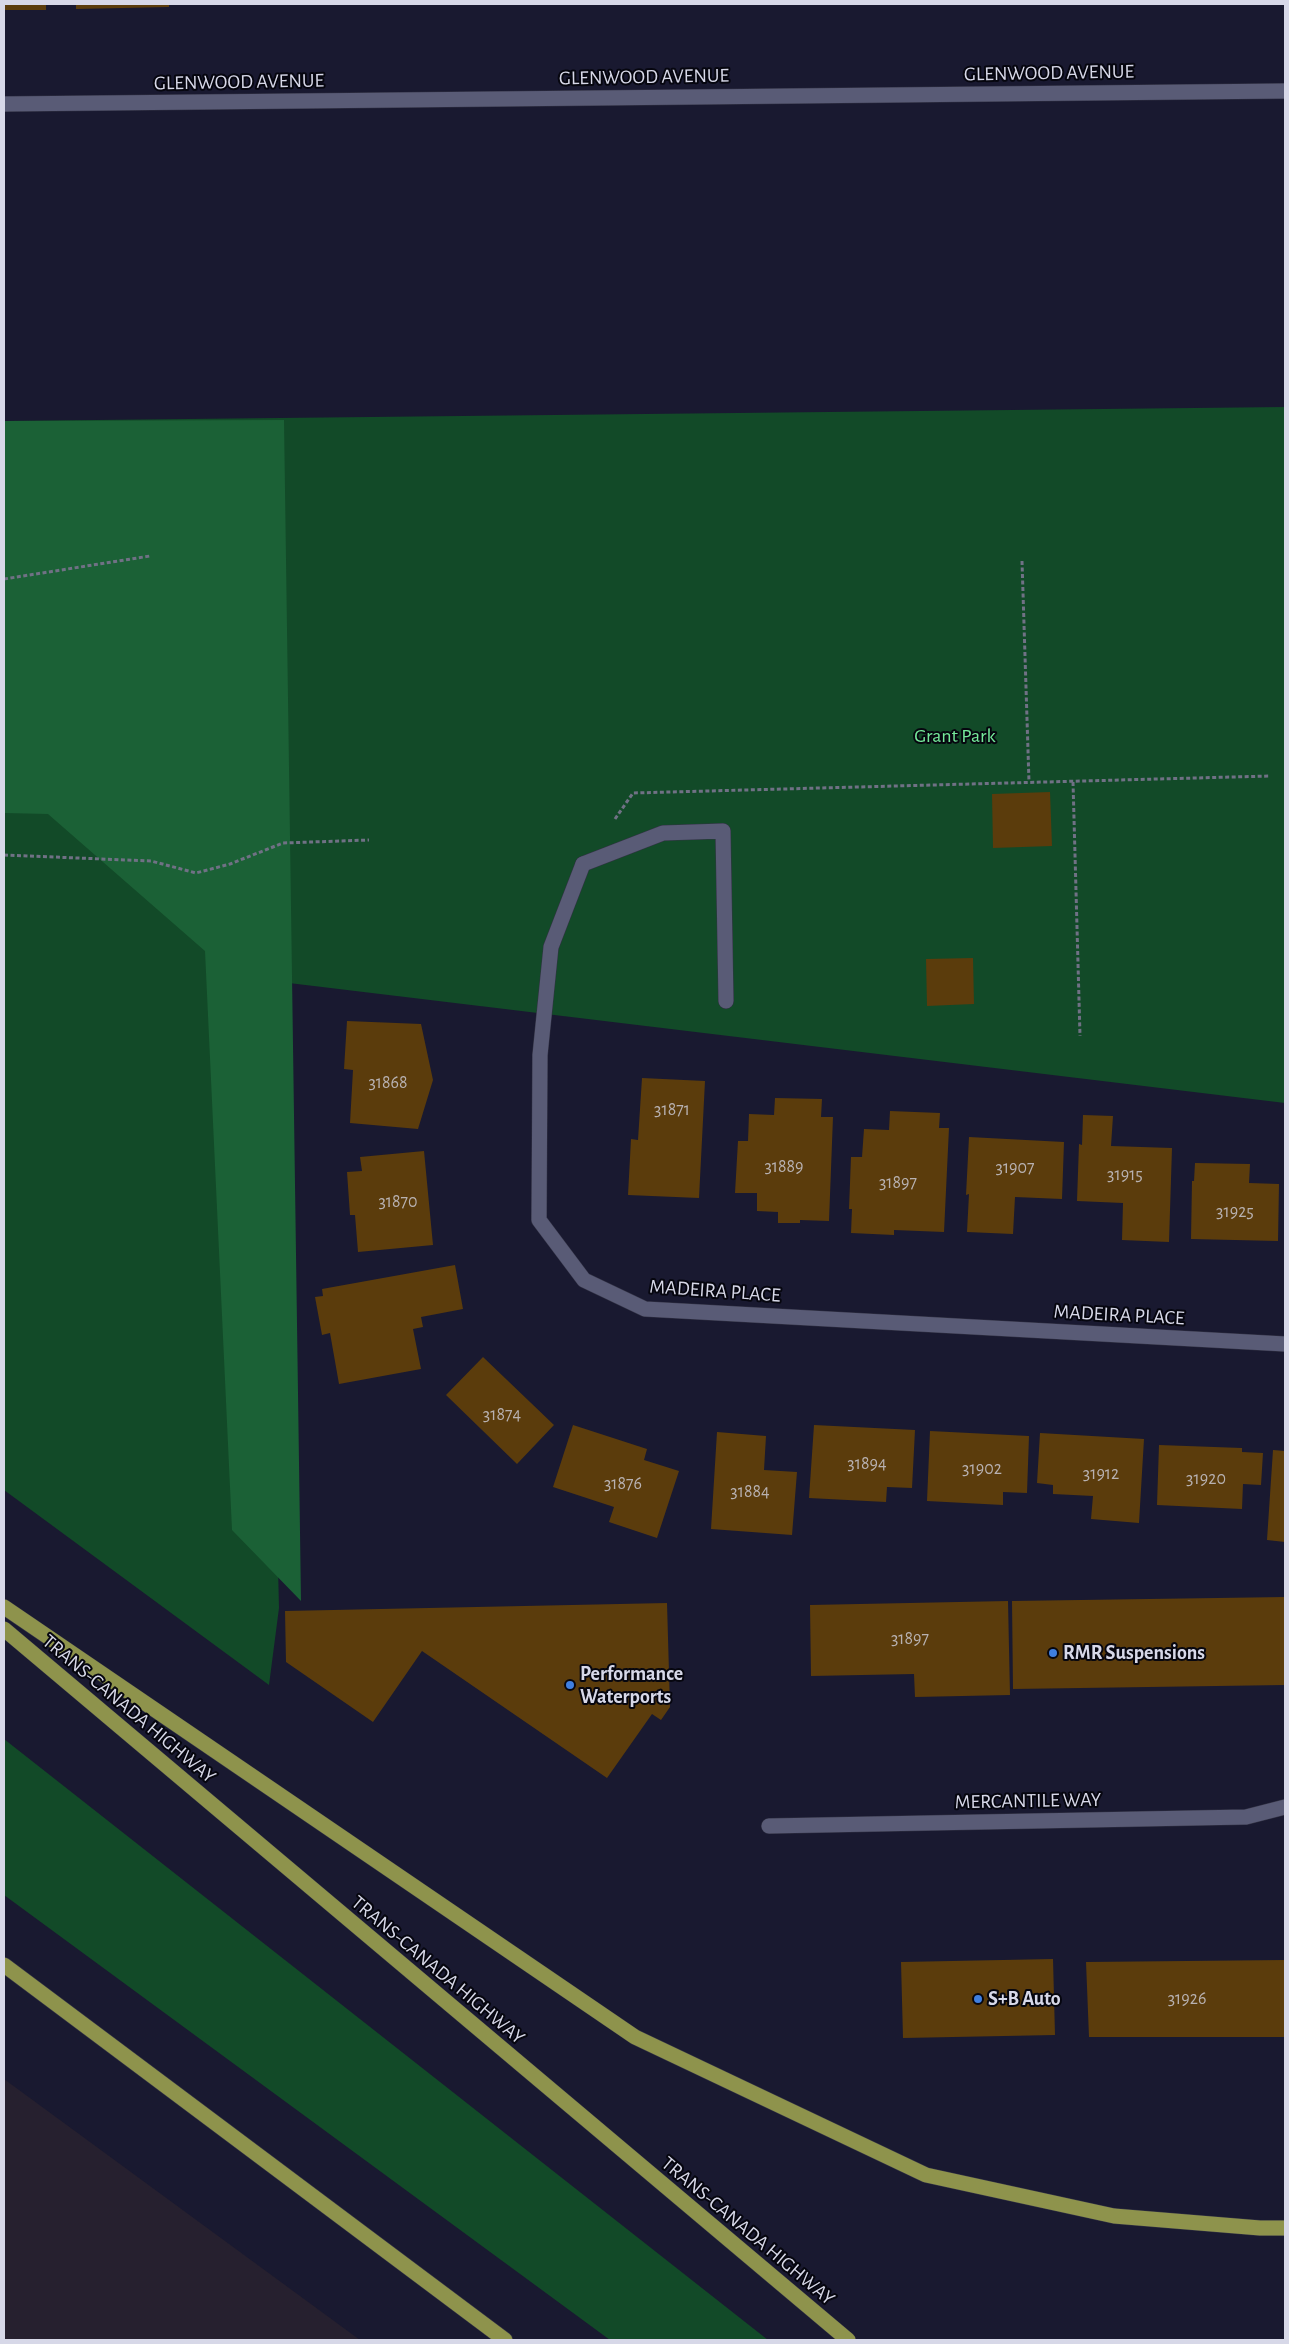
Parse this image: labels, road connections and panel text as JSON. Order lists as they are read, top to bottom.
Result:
{
  "streets": {
    "highway": ["TRANS-CANADA HIGHWAY"],
    "street": ["GLENWOOD AVENUE", "MADEIRA PLACE", "MERCANTILE WAY"]
  },
  "parks": ["Grant Park"],
  "places": ["RMR Suspensions", "Performance Waterports", "S+B Auto"],
  "house_numbers": [
    "31868",
    "31871",
    "31889",
    "31907",
    "31915",
    "31897",
    "31870",
    "31925",
    "31874",
    "31894",
    "31902",
    "31912",
    "31920",
    "31876",
    "31884",
    "31897",
    "31926"
  ]
}
